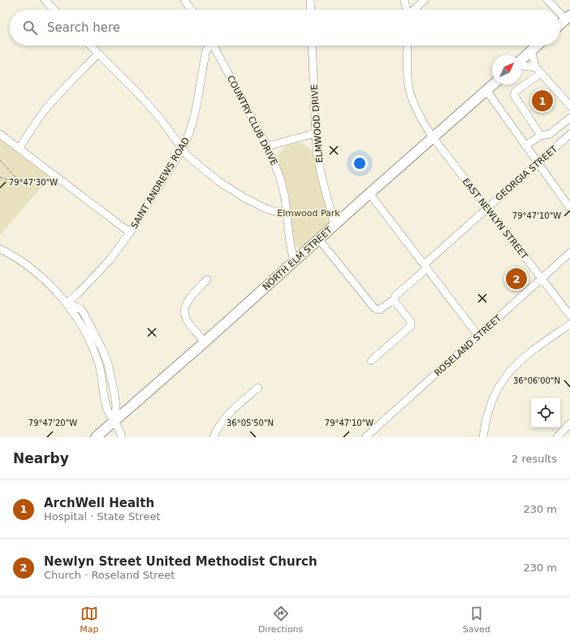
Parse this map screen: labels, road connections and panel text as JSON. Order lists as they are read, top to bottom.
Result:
{
  "streets": {
    "main road": ["NORTH ELM STREET"],
    "street": [
      "COUNTRY CLUB DRIVE",
      "ELMWOOD DRIVE",
      "GEORGIA STREET",
      "SAINT ANDREWS ROAD",
      "EAST NEWLYN STREET",
      "ROSELAND STREET"
    ]
  },
  "crossings": [
    ["COUNTRY CLUB DRIVE", "NORTH ELM STREET"],
    ["ELMWOOD DRIVE", "NORTH ELM STREET"],
    ["GEORGIA STREET", "EAST NEWLYN STREET"],
    ["GEORGIA STREET", "NORTH ELM STREET"],
    ["EAST NEWLYN STREET", "NORTH ELM STREET"],
    ["EAST NEWLYN STREET", "ROSELAND STREET"]
  ],
  "parks": ["Elmwood Park"],
  "north": "top right",
  "page": {
    "search": "Search here",
    "pins": ["1", "2"],
    "heading": ["Nearby", "2 results"],
    "list": [
      {
        "mark": "1",
        "name": "ArchWell Health",
        "note": "Hospital · State Street",
        "value": "230 m"
      },
      {
        "mark": "2",
        "name": "Newlyn Street United Methodist Church",
        "note": "Church · Roseland Street",
        "value": "230 m"
      }
    ],
    "nav": ["Map", "Directions", "Saved"]
  },
  "coordinates": [
    "79°47'30\"W",
    "79°47'10\"W",
    "36°06'00\"N",
    "79°47'20\"W",
    "36°05'50\"N"
  ]
}
